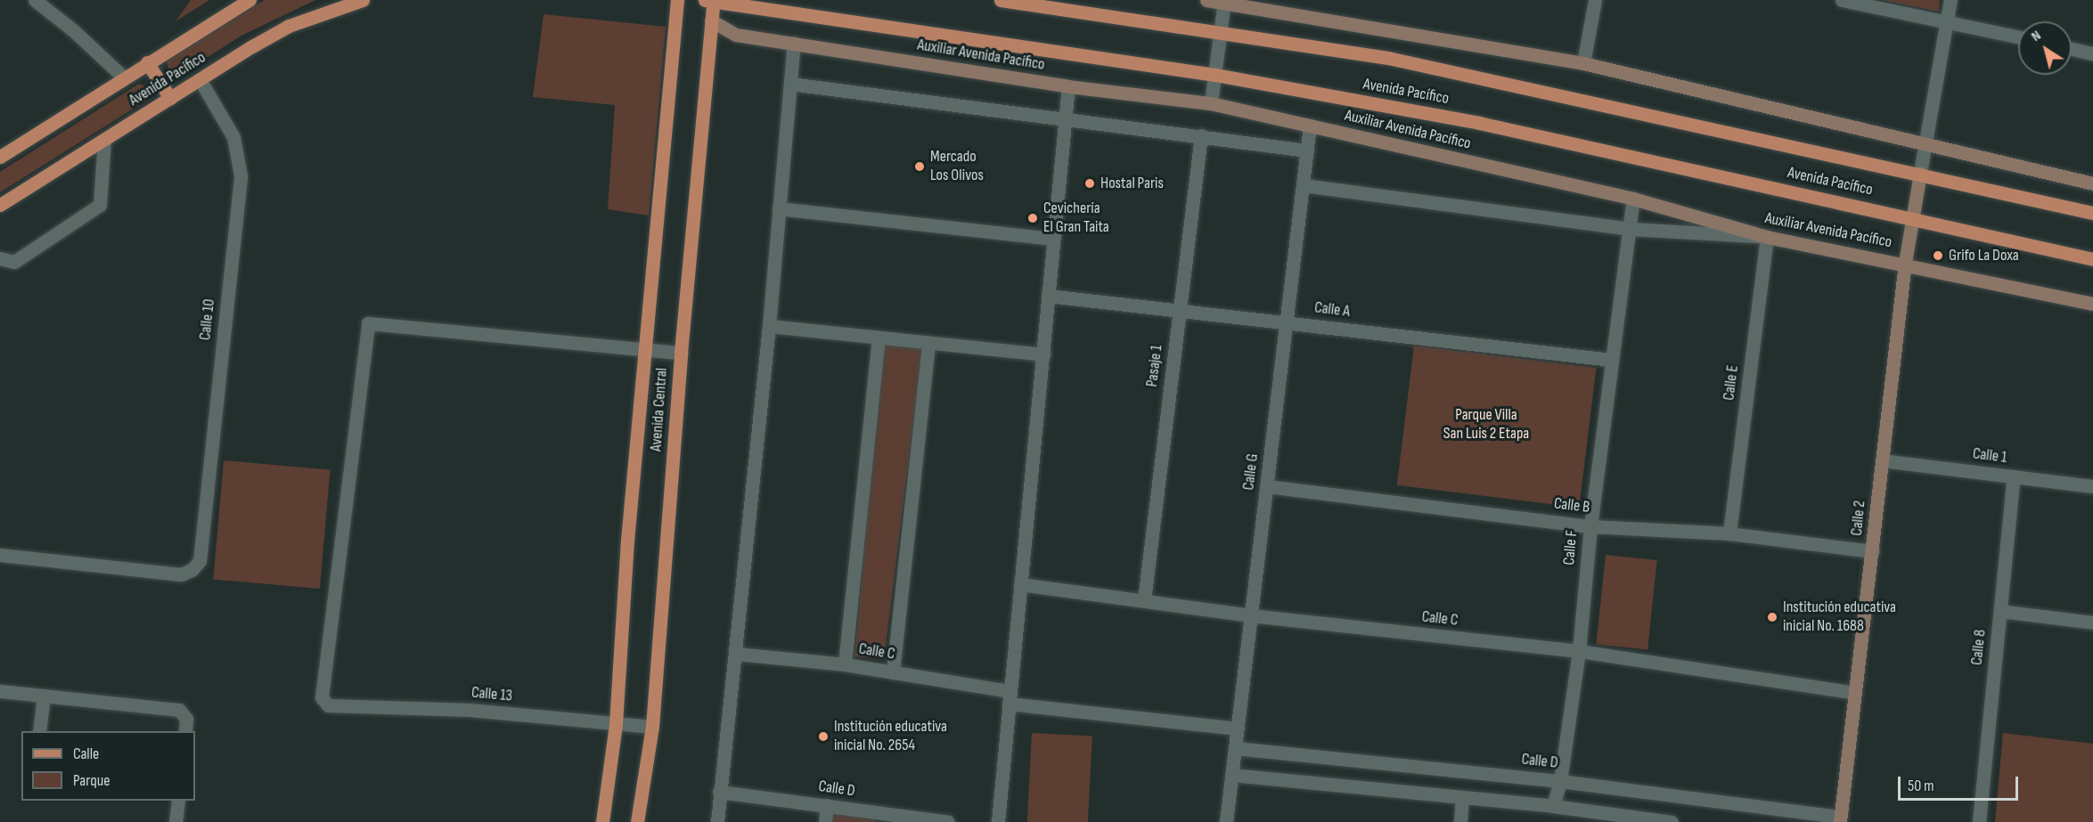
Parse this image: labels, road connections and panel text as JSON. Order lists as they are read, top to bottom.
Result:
{
  "streets": {
    "main road": [
      "Auxiliar Avenida Pacífico",
      "Avenida Pacífico",
      "Avenida Central",
      "Calle 2"
    ],
    "street": [
      "Calle A",
      "Calle 10",
      "Pasaje 1",
      "Calle E",
      "Calle 1",
      "Calle G",
      "Calle B",
      "Calle F",
      "Calle C",
      "Calle 8",
      "Calle 13",
      "Calle D"
    ]
  },
  "crossings": [
    ["Auxiliar Avenida Pacífico", "Calle E"],
    ["Auxiliar Avenida Pacífico", "Avenida Central"],
    ["Auxiliar Avenida Pacífico", "Calle G"],
    ["Auxiliar Avenida Pacífico", "Calle 2"],
    ["Auxiliar Avenida Pacífico", "Calle F"],
    ["Avenida Pacífico", "Calle 10"],
    ["Avenida Pacífico", "Avenida Central"],
    ["Avenida Pacífico", "Calle 2"],
    ["Calle A", "Pasaje 1"],
    ["Calle A", "Calle G"],
    ["Calle A", "Calle F"],
    ["Pasaje 1", "Calle C"],
    ["Calle E", "Calle B"],
    ["Avenida Central", "Calle 13"],
    ["Calle 1", "Calle 2"],
    ["Calle 1", "Calle 8"],
    ["Calle G", "Calle B"],
    ["Calle G", "Calle C"],
    ["Calle G", "Calle D"],
    ["Calle B", "Calle 2"],
    ["Calle B", "Calle F"],
    ["Calle 2", "Calle C"],
    ["Calle 2", "Calle D"],
    ["Calle F", "Calle C"],
    ["Calle F", "Calle D"]
  ],
  "parks": ["Parque Villa San Luis 2 Etapa"],
  "places": [
    "Mercado Los Olivos",
    "Hostal Paris",
    "Cevichería El Gran Taita",
    "Grifo La Doxa",
    "Institución educativa inicial No. 1688",
    "Institución educativa inicial No. 2654"
  ],
  "legend": ["Calle", "Parque"],
  "scale_bar": "50 m",
  "north": "top left"
}
